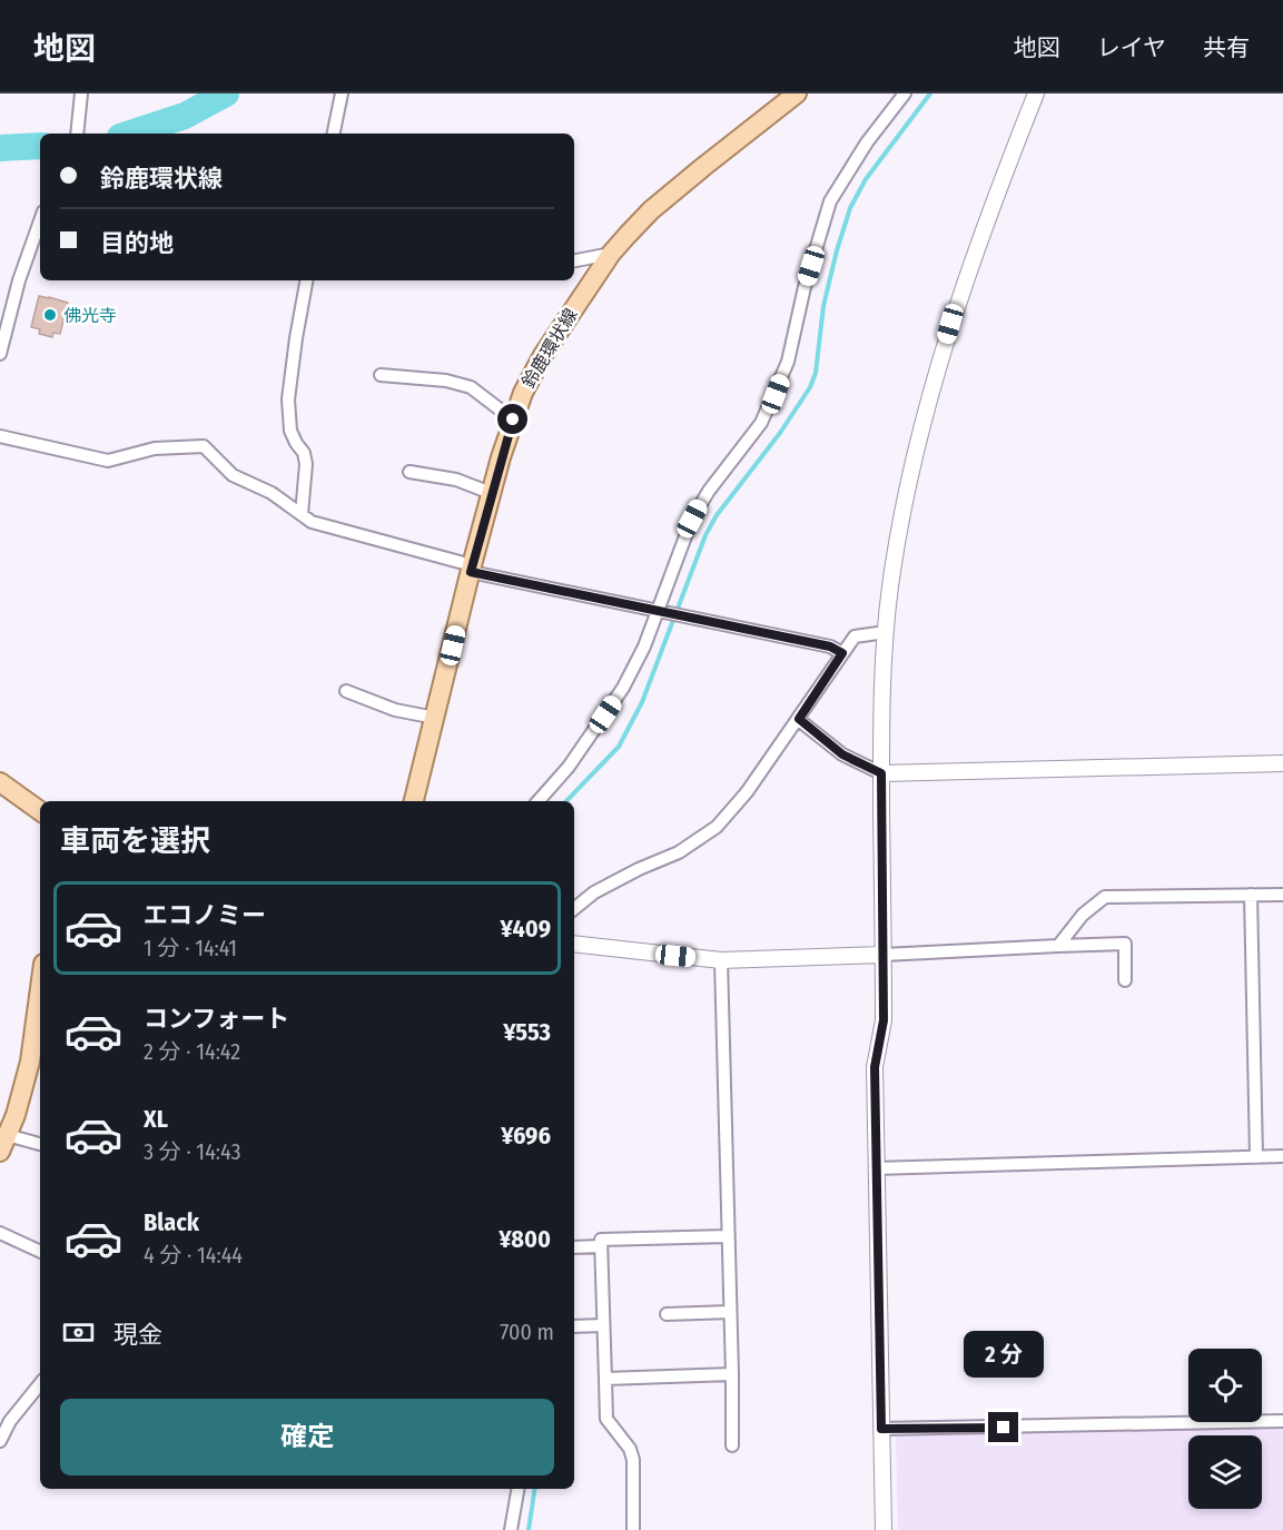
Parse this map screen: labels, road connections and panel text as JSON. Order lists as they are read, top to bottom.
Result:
{
  "streets": {
    "main road": ["鈴鹿環状線"]
  },
  "places": ["佛光寺"],
  "page": {
    "header": "地図",
    "nav": ["地図", "レイヤ", "共有"],
    "banner": ["鈴鹿環状線", "目的地"],
    "heading": "車両を選択",
    "list": [
      {
        "name": "エコノミー",
        "note": "1 分 · 14:41",
        "value": "¥409"
      },
      {
        "name": "コンフォート",
        "note": "2 分 · 14:42",
        "value": "¥553"
      },
      {
        "name": "XL",
        "note": "3 分 · 14:43",
        "value": "¥696"
      },
      {
        "name": "Black",
        "note": "4 分 · 14:44",
        "value": "¥800"
      }
    ],
    "pay": ["現金", "700 m"],
    "bubble": "2 分",
    "buttons": "確定"
  }
}
